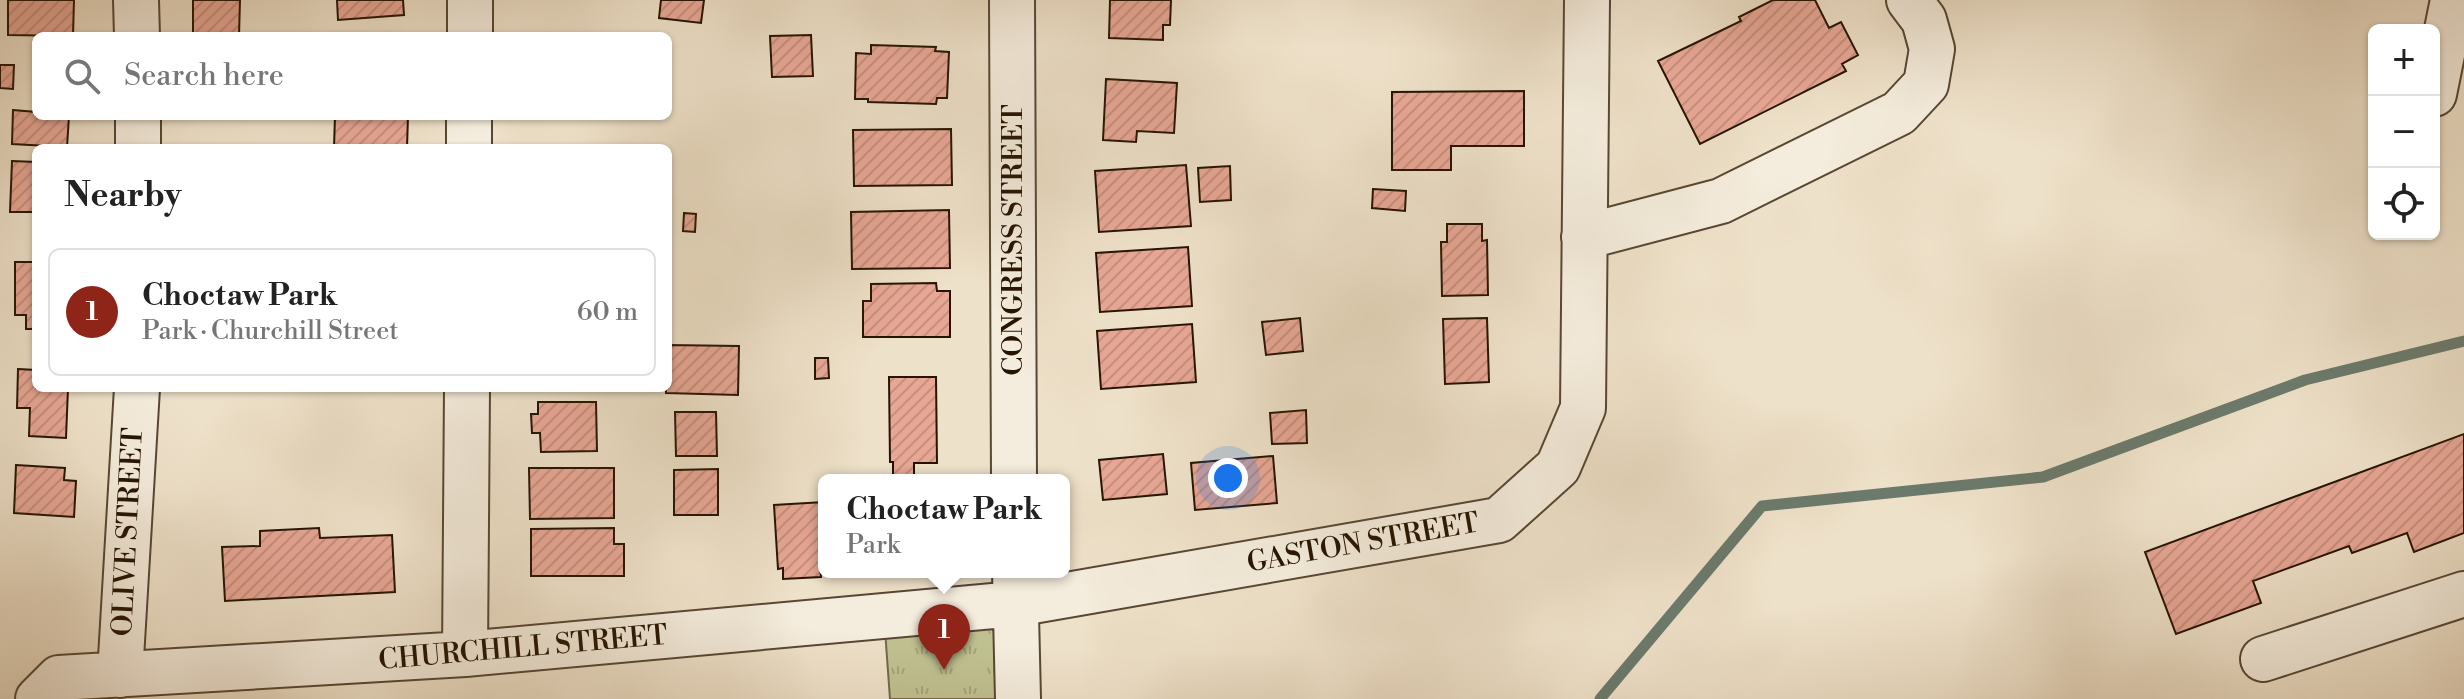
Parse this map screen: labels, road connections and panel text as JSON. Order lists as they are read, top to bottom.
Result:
{
  "streets": {
    "street": [
      "CONGRESS STREET",
      "OLIVE STREET",
      "GASTON STREET",
      "CHURCHILL STREET"
    ]
  },
  "crossings": [
    ["OLIVE STREET", "CHURCHILL STREET"],
    ["GASTON STREET", "CHURCHILL STREET"]
  ],
  "page": {
    "map_buttons": ["+", "−"],
    "search": "Search here",
    "heading": "Nearby",
    "list": [
      {
        "mark": "1",
        "name": "Choctaw Park",
        "note": "Park · Churchill Street",
        "value": "60 m"
      }
    ],
    "popup": ["Choctaw Park", "Park"],
    "pins": "1"
  }
}
